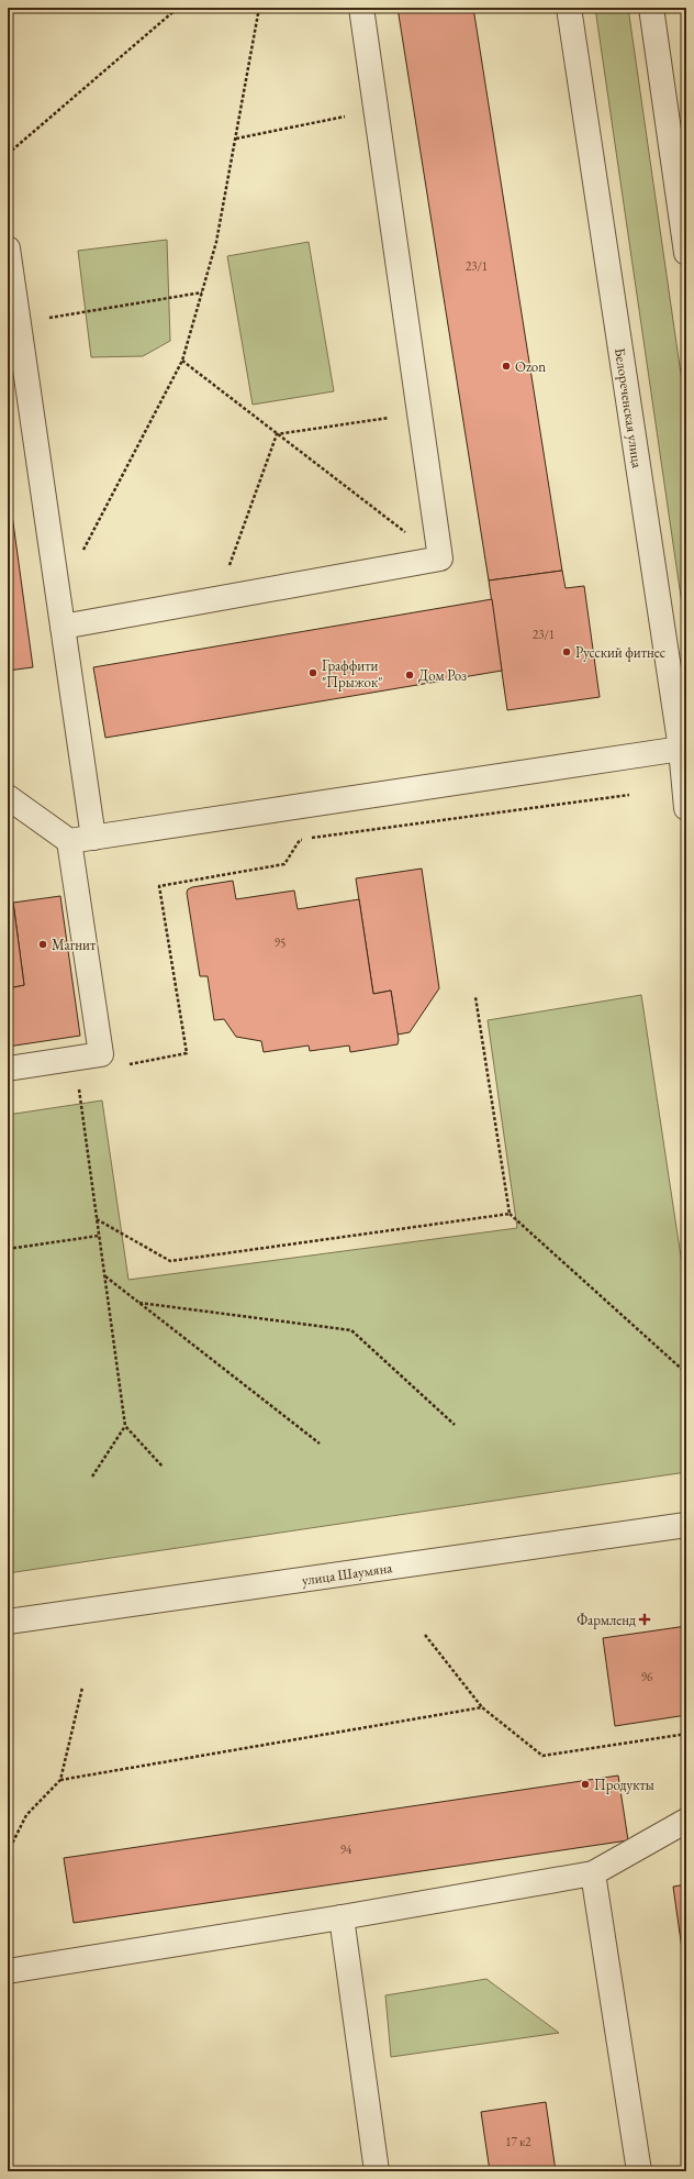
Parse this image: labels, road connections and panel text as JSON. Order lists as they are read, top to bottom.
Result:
{
  "streets": {
    "street": ["Белореченская улица", "улица Шаумяна"]
  },
  "places": {
    "other": [
      "Ozon",
      "Русский фитнес",
      "Граффити \"Прыжок\"",
      "Дом Роз",
      "Магнит",
      "Продукты"
    ],
    "health": ["Фармленд"]
  },
  "house_numbers": [
    "23/1",
    "23/1",
    "95",
    "96",
    "94",
    "17 к2"
  ]
}
